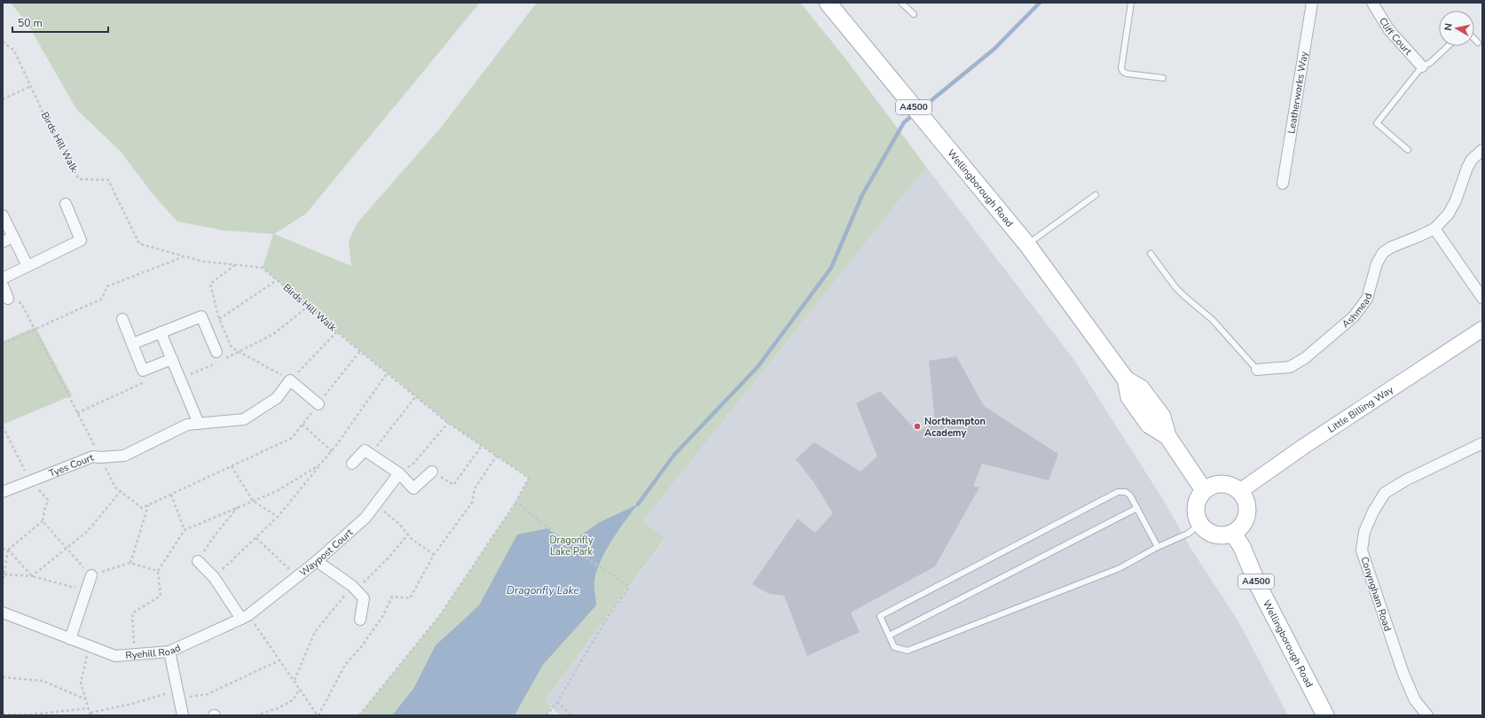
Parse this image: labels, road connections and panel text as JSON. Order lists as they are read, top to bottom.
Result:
{
  "streets": {
    "main road": ["A4500", "Wellingborough Road"],
    "street": [
      "Cliff Court",
      "Leatherworks Way",
      "Ashmead",
      "Little Billing Way",
      "Tyes Court",
      "Waypost Court",
      "Conyngham Road",
      "Ryehill Road"
    ],
    "path": ["Birds Hill Walk"]
  },
  "crossings": [
    ["Wellingborough Road", "Little Billing Way"],
    ["Waypost Court", "Ryehill Road"]
  ],
  "water": ["Dragonfly Lake"],
  "parks": ["Dragonfly Lake Park"],
  "places": ["Northampton Academy"],
  "scale_bar": "50 m",
  "north": "left"
}
